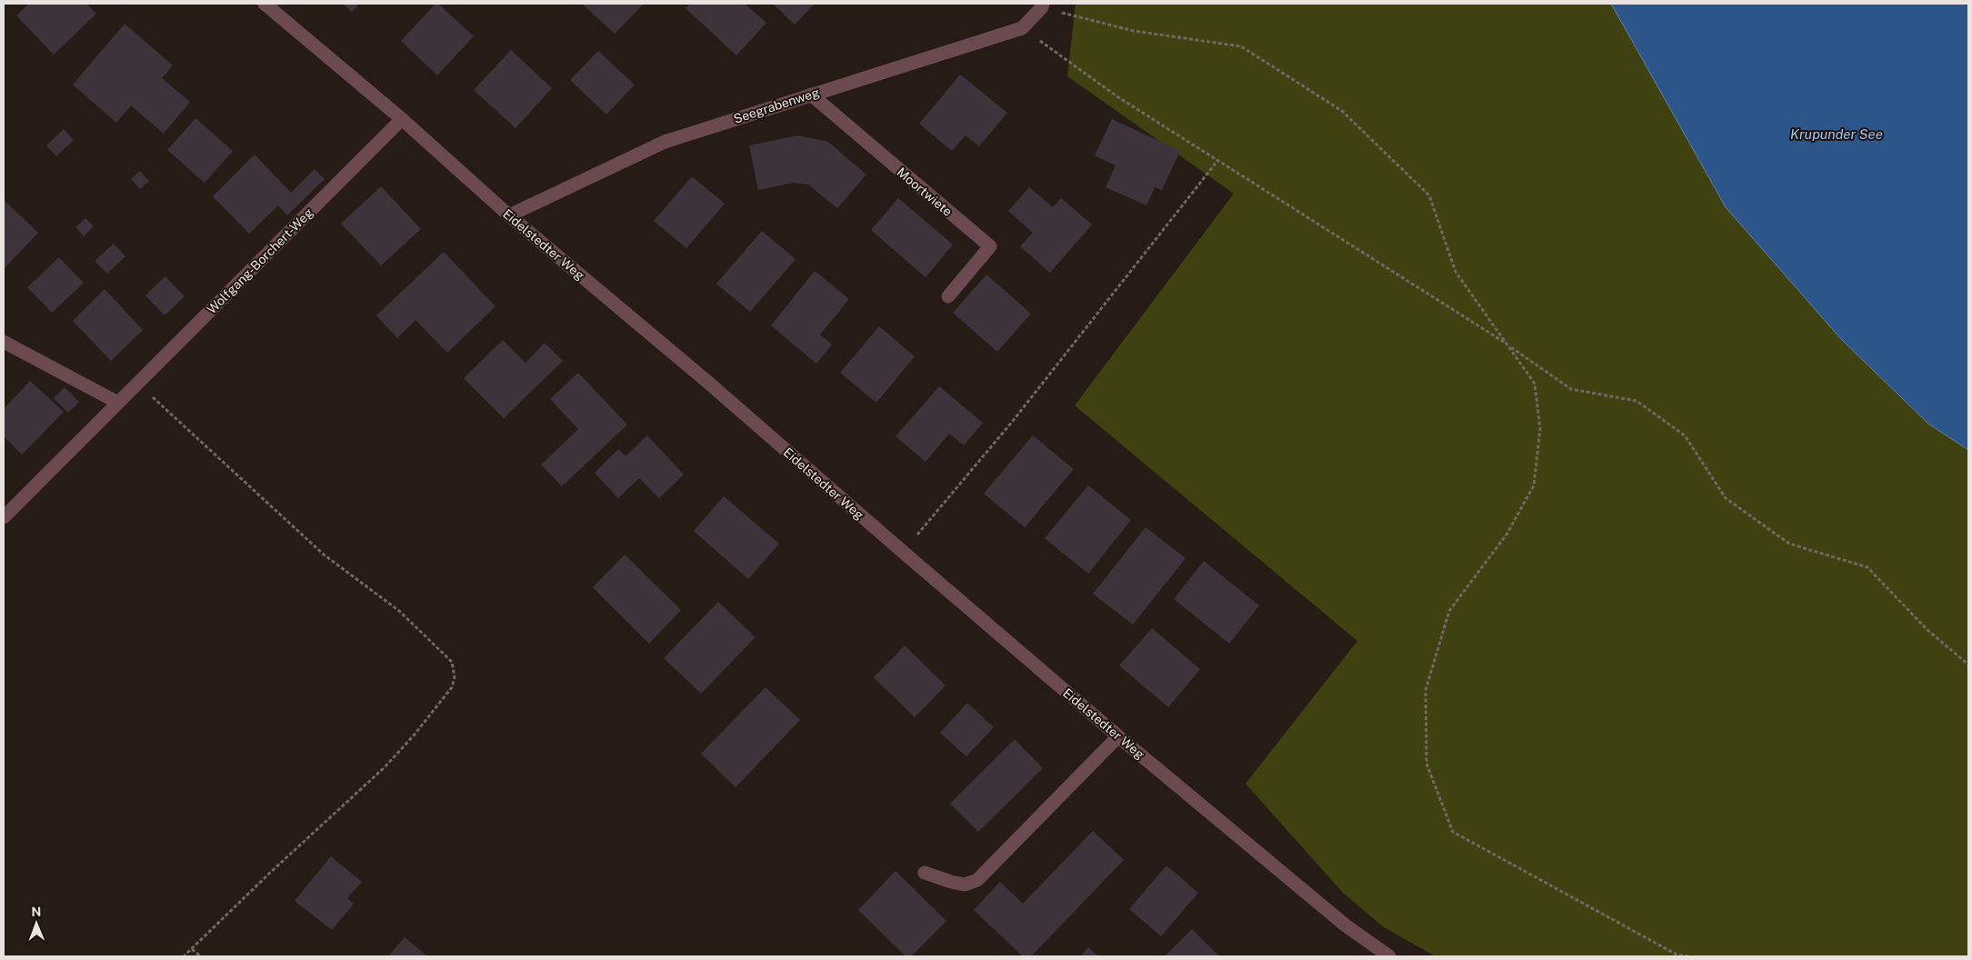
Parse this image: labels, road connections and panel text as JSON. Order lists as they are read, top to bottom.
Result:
{
  "streets": {
    "street": [
      "Seegrabenweg",
      "Moortwiete",
      "Eidelstedter Weg",
      "Wolfgang-Borchert-Weg"
    ]
  },
  "crossings": [
    ["Seegrabenweg", "Moortwiete"],
    ["Seegrabenweg", "Eidelstedter Weg"],
    ["Eidelstedter Weg", "Wolfgang-Borchert-Weg"]
  ],
  "water": ["Krupunder See"],
  "north": "top"
}
